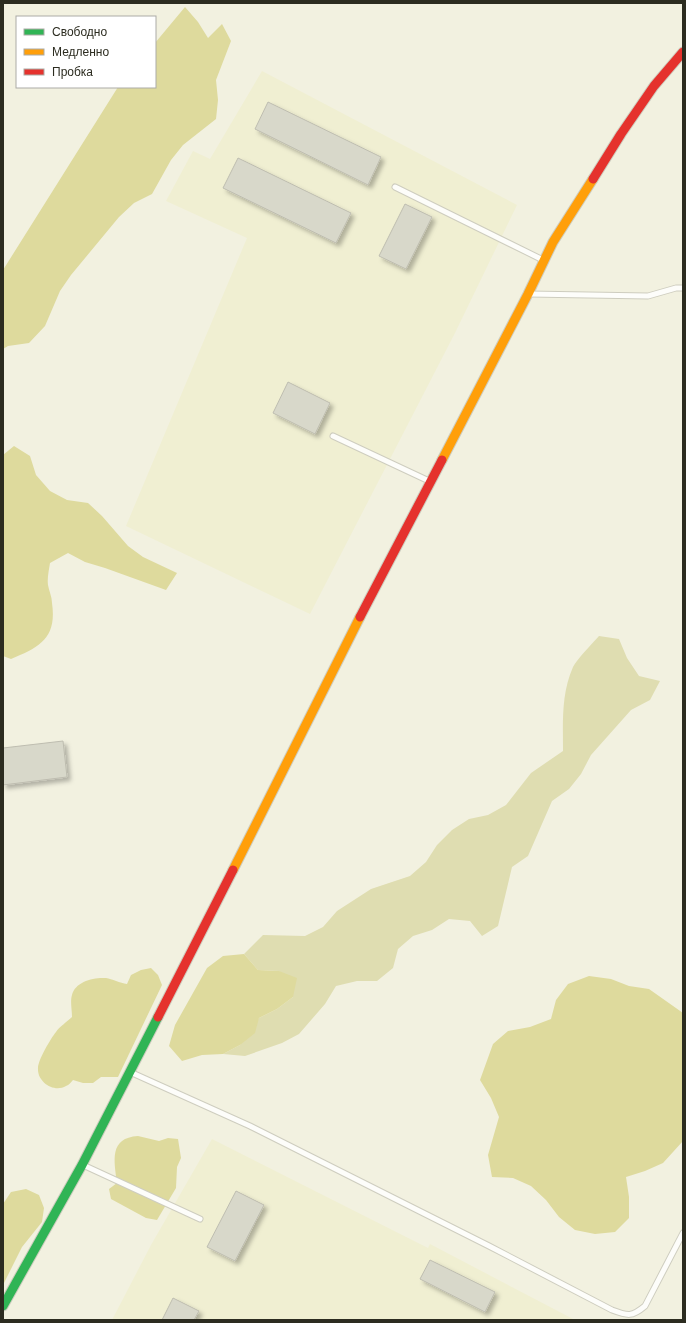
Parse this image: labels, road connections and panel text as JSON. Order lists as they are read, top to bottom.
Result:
{
  "legend": ["Свободно", "Медленно", "Пробка"]
}
